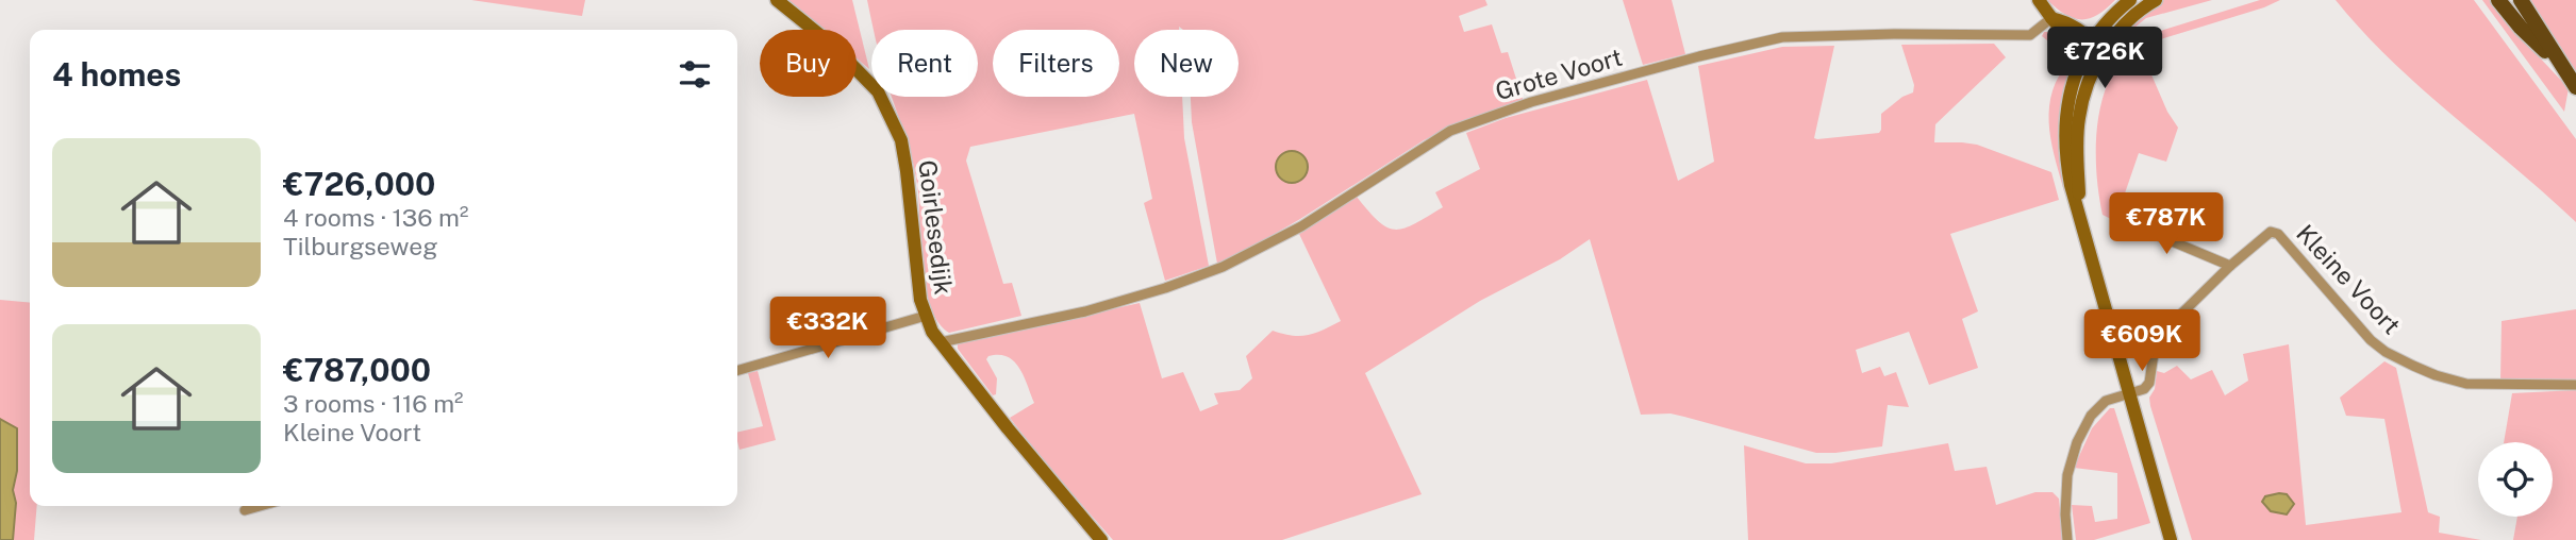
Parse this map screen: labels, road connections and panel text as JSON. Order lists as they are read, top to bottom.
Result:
{
  "streets": {
    "street": ["Grote Voort", "Goirlesedijk", "Kleine Voort"]
  },
  "crossings": [
    ["Grote Voort", "Goirlesedijk"]
  ],
  "page": {
    "price": [
      "€726K",
      "€787K",
      "€332K",
      "€609K"
    ],
    "chip": [
      "Buy",
      "Rent",
      "Filters",
      "New"
    ],
    "heading": "4 homes",
    "list": [
      {
        "name": "€726,000",
        "note": "4 rooms · 136 m² · Tilburgseweg"
      },
      {
        "name": "€787,000",
        "note": "3 rooms · 116 m² · Kleine Voort"
      }
    ]
  }
}
